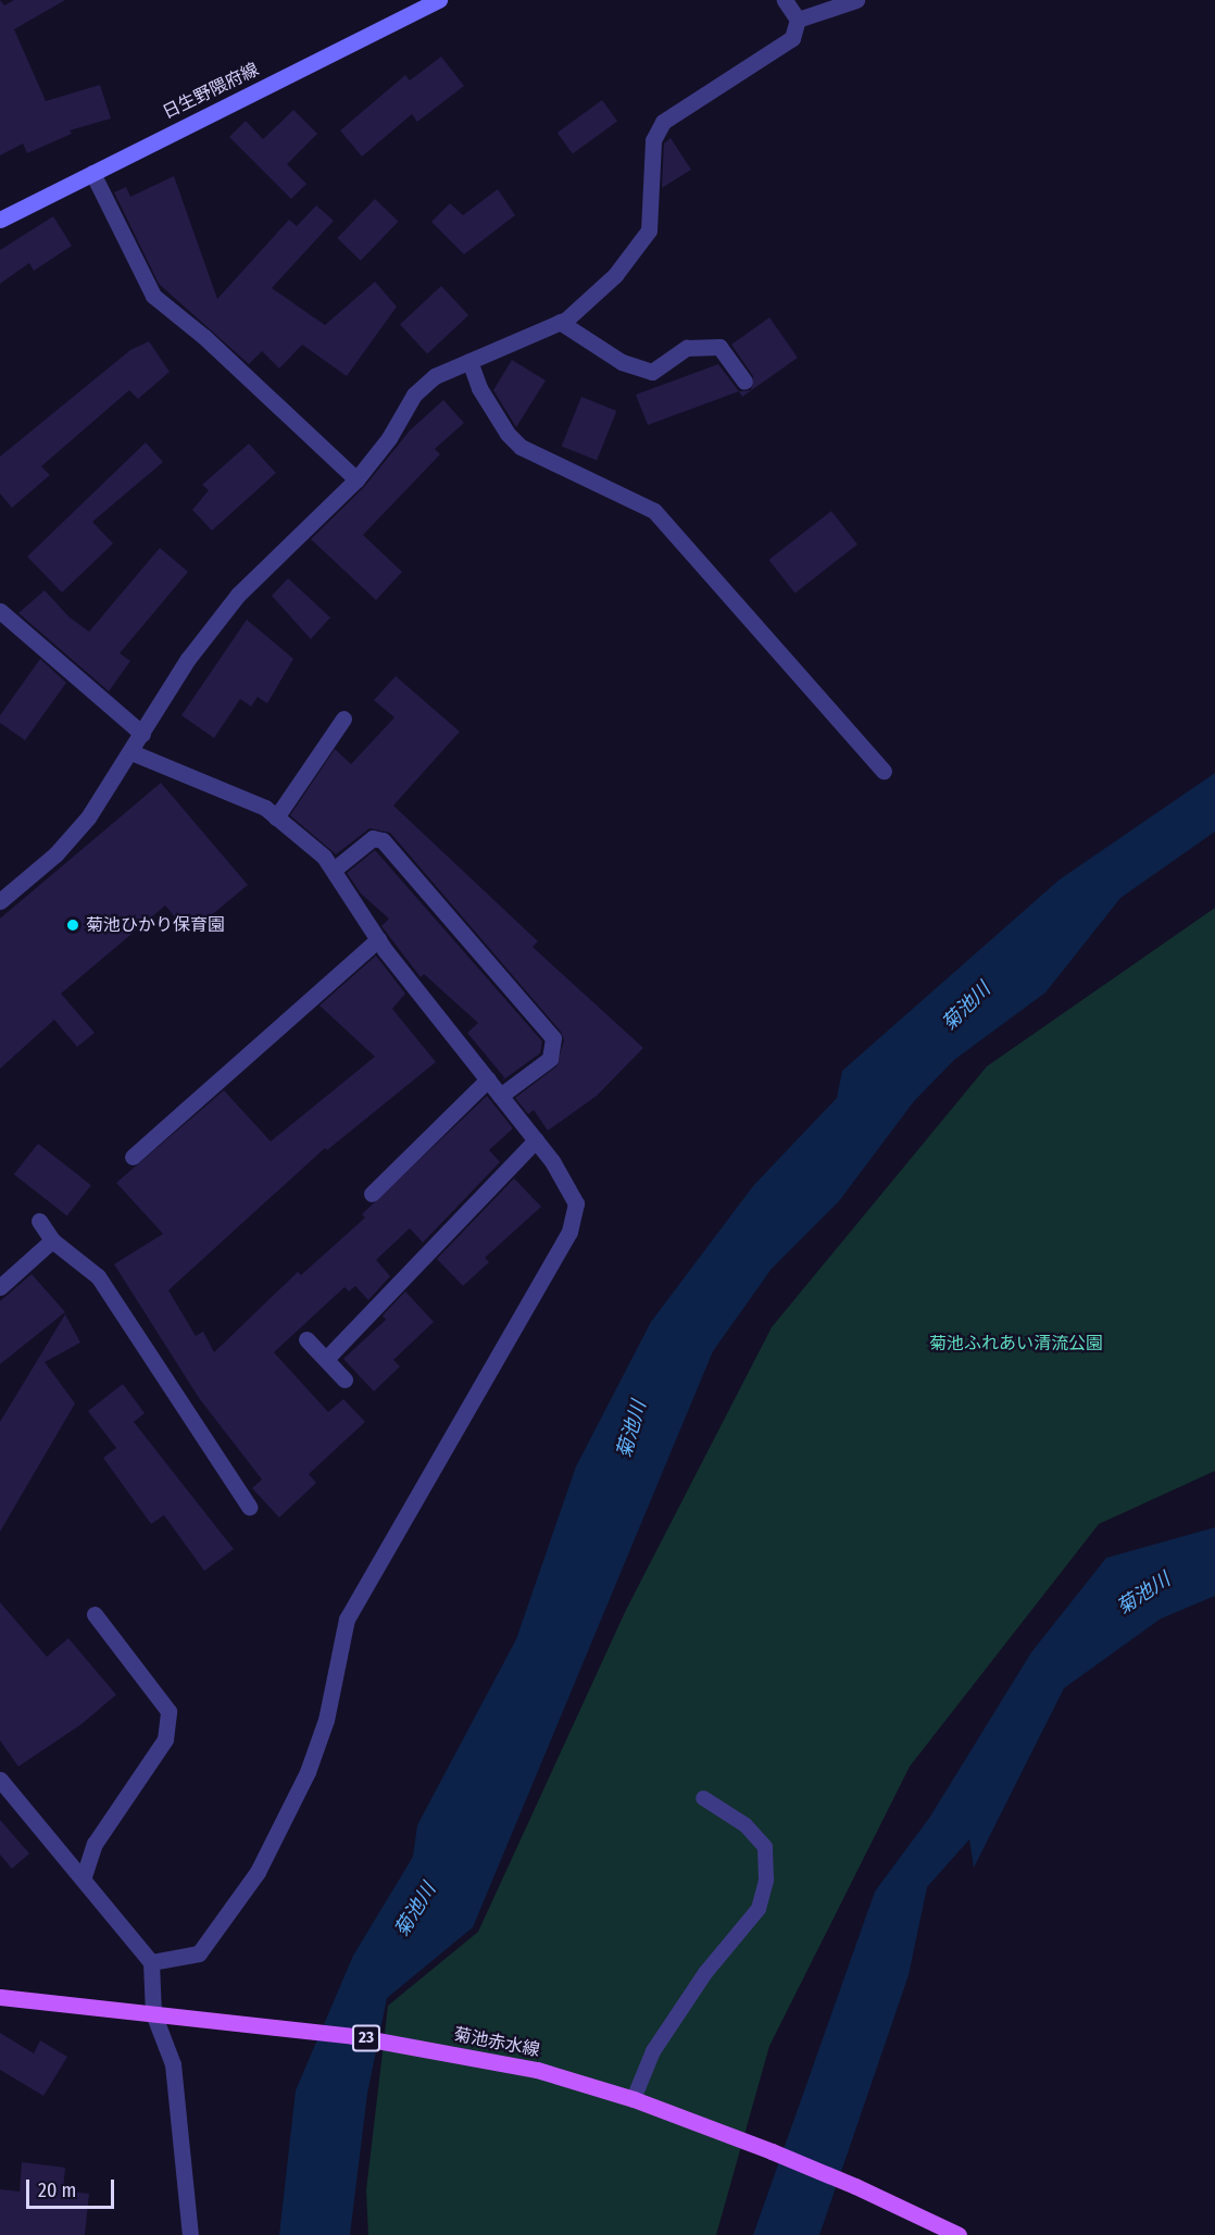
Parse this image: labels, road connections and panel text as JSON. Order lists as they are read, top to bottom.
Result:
{
  "streets": {
    "main road": ["日生野隈府線", "23", "菊池赤水線"]
  },
  "water": ["菊池川"],
  "parks": ["菊池ふれあい清流公園"],
  "places": ["菊池ひかり保育園"],
  "scale_bar": "20 m"
}
